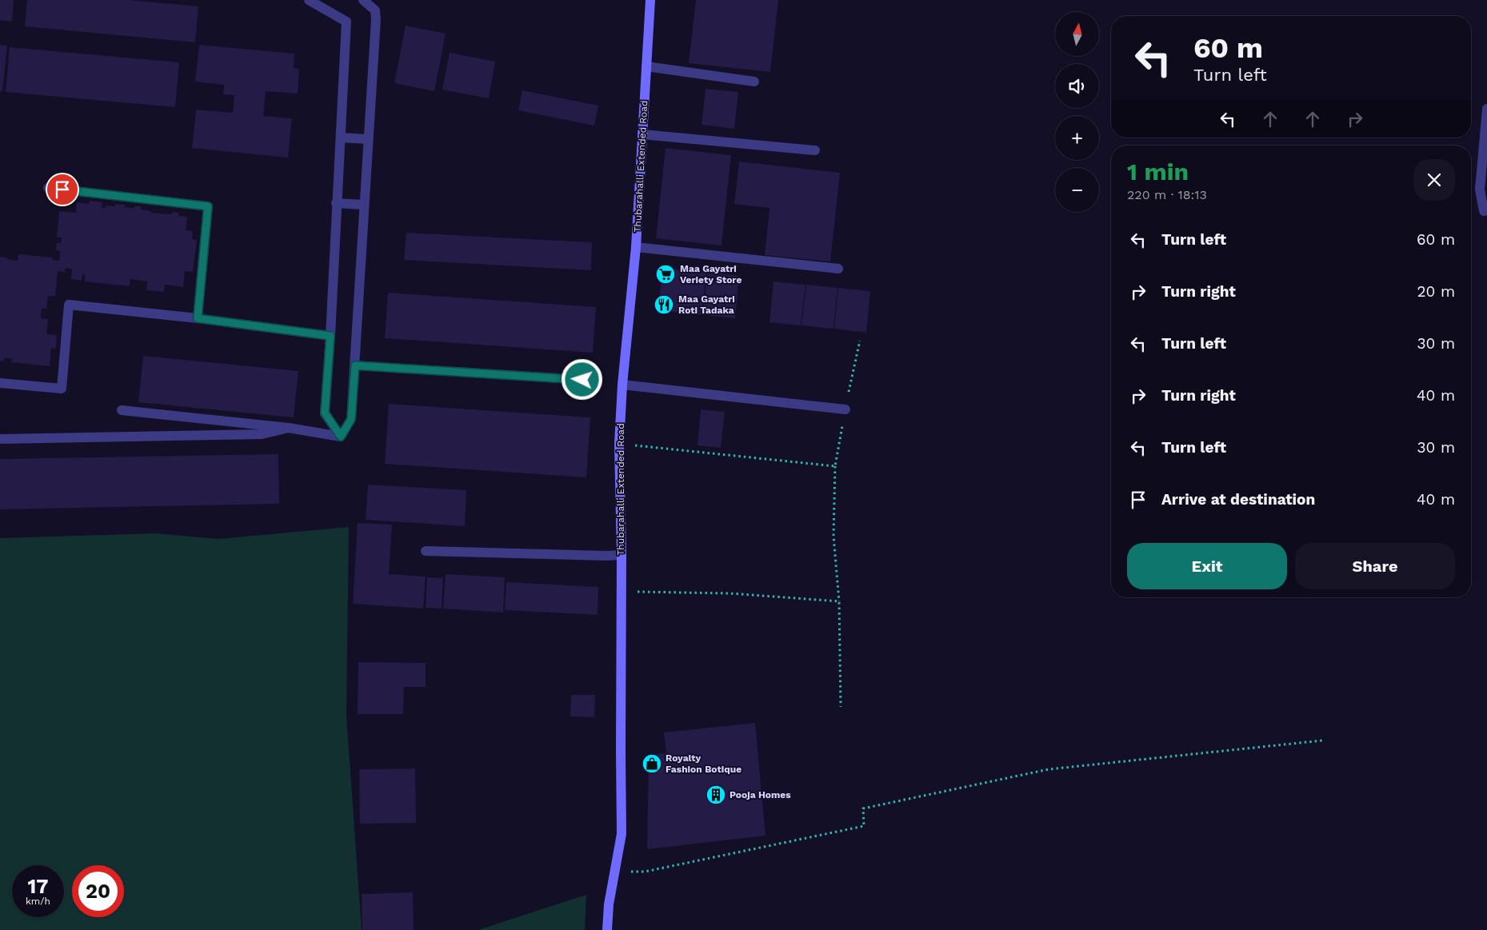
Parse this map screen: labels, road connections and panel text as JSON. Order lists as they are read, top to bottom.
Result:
{
  "streets": {
    "street": ["Thubarahalli Extended Road"]
  },
  "places": {
    "supermarket": ["Maa Gayatri Veriety Store"],
    "restaurant": ["Maa Gayatri Roti Tadaka"],
    "shop": ["Royalty Fashion Botique"],
    "building": ["Pooja Homes"]
  },
  "north": "top",
  "page": {
    "map_buttons": ["+", "−"],
    "turn": ["60 m", "Turn left"],
    "heading": ["1 min", "220 m · 18:13"],
    "list": [
      {
        "name": "Turn left",
        "value": "60 m"
      },
      {
        "name": "Turn right",
        "value": "20 m"
      },
      {
        "name": "Turn left",
        "value": "30 m"
      },
      {
        "name": "Turn right",
        "value": "40 m"
      },
      {
        "name": "Turn left",
        "value": "30 m"
      },
      {
        "name": "Arrive at destination",
        "value": "40 m"
      }
    ],
    "buttons": ["Exit", "Share"],
    "speed": "17 km/h",
    "limit": "20"
  }
}
